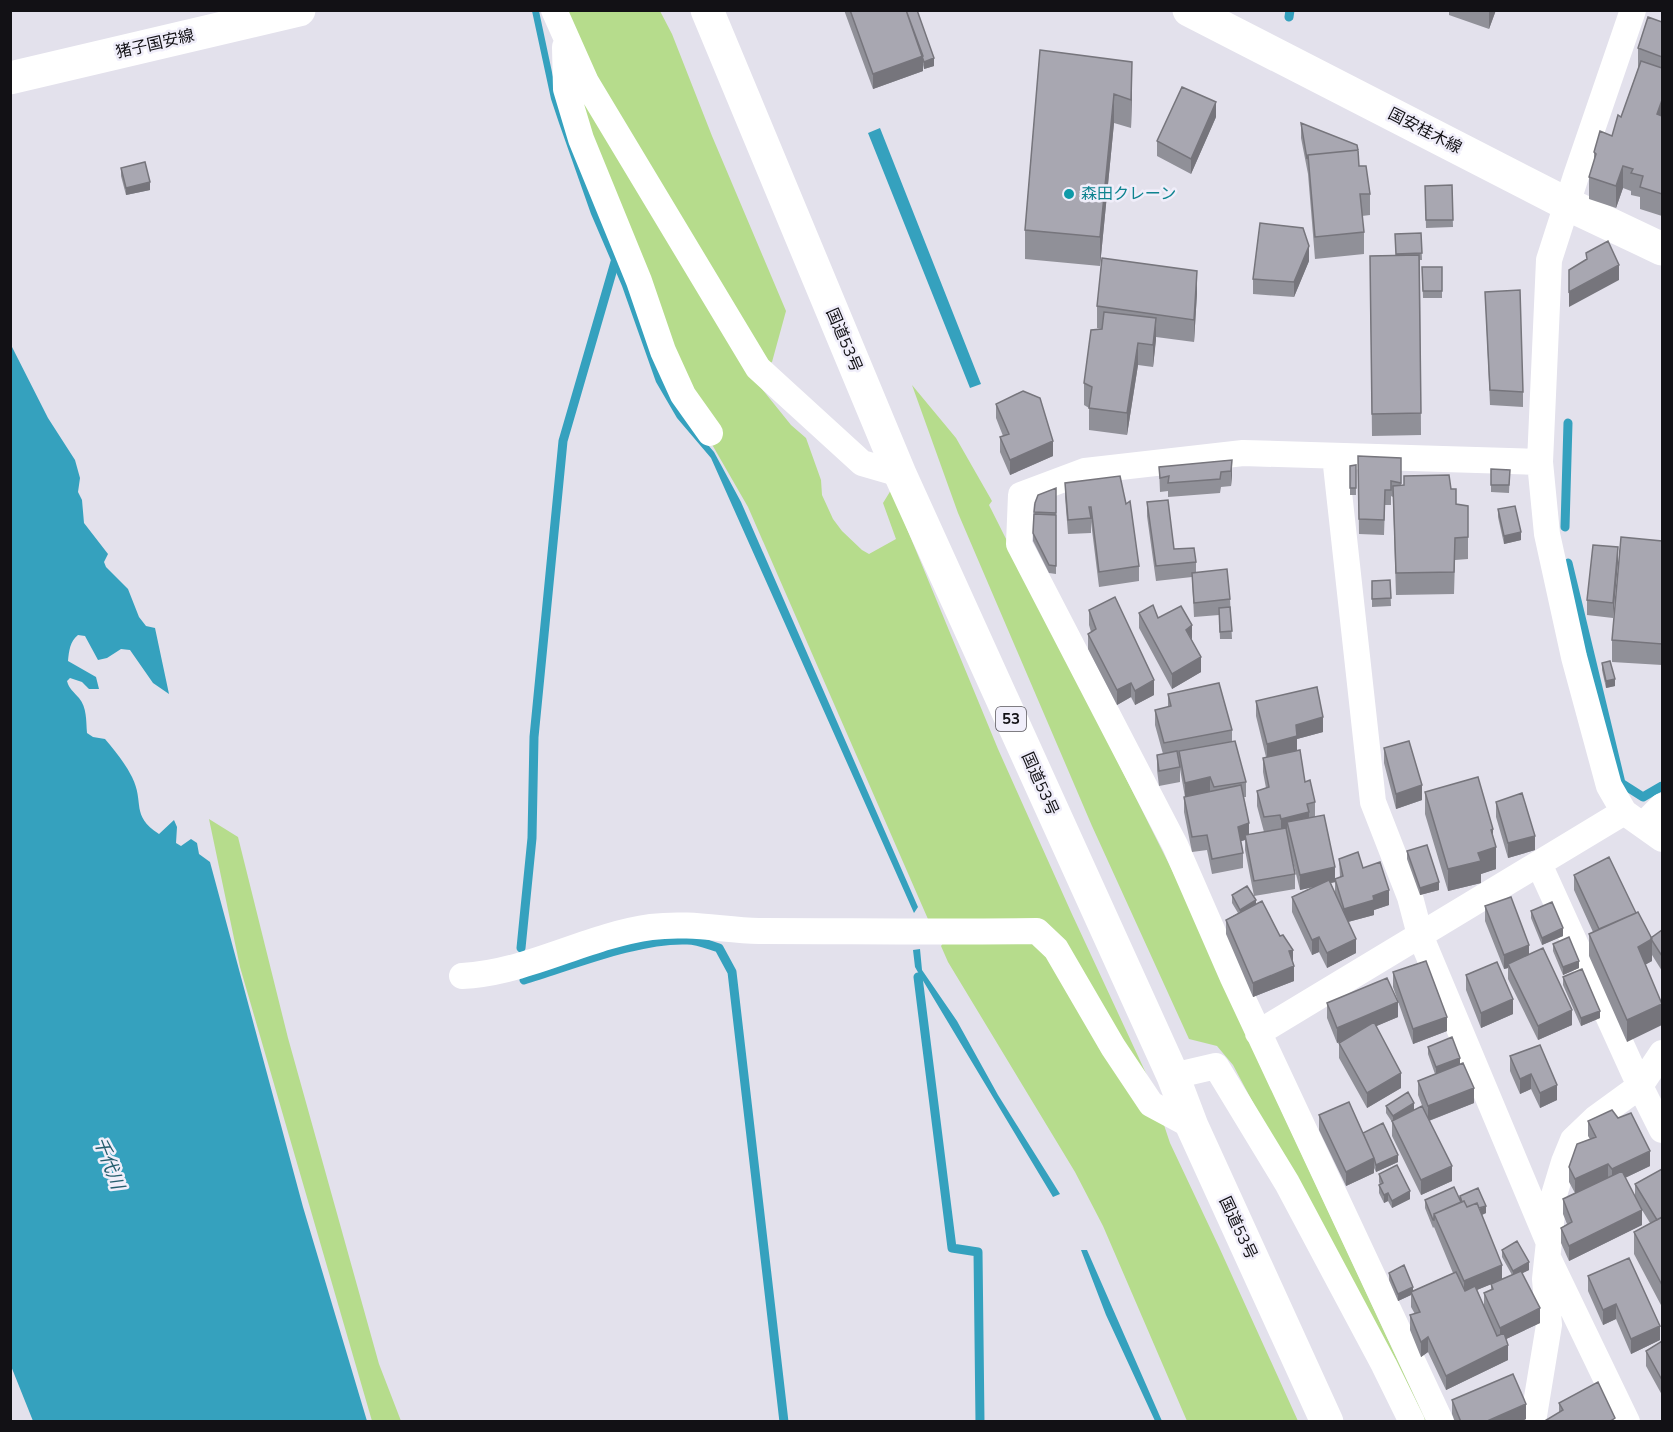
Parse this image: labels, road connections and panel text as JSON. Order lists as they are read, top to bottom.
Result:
{
  "streets": {
    "main road": [
      "猪子国安線",
      "国安桂木線",
      "国道53号",
      "53"
    ]
  },
  "water": ["千代川"],
  "places": ["森田クレーン"]
}
